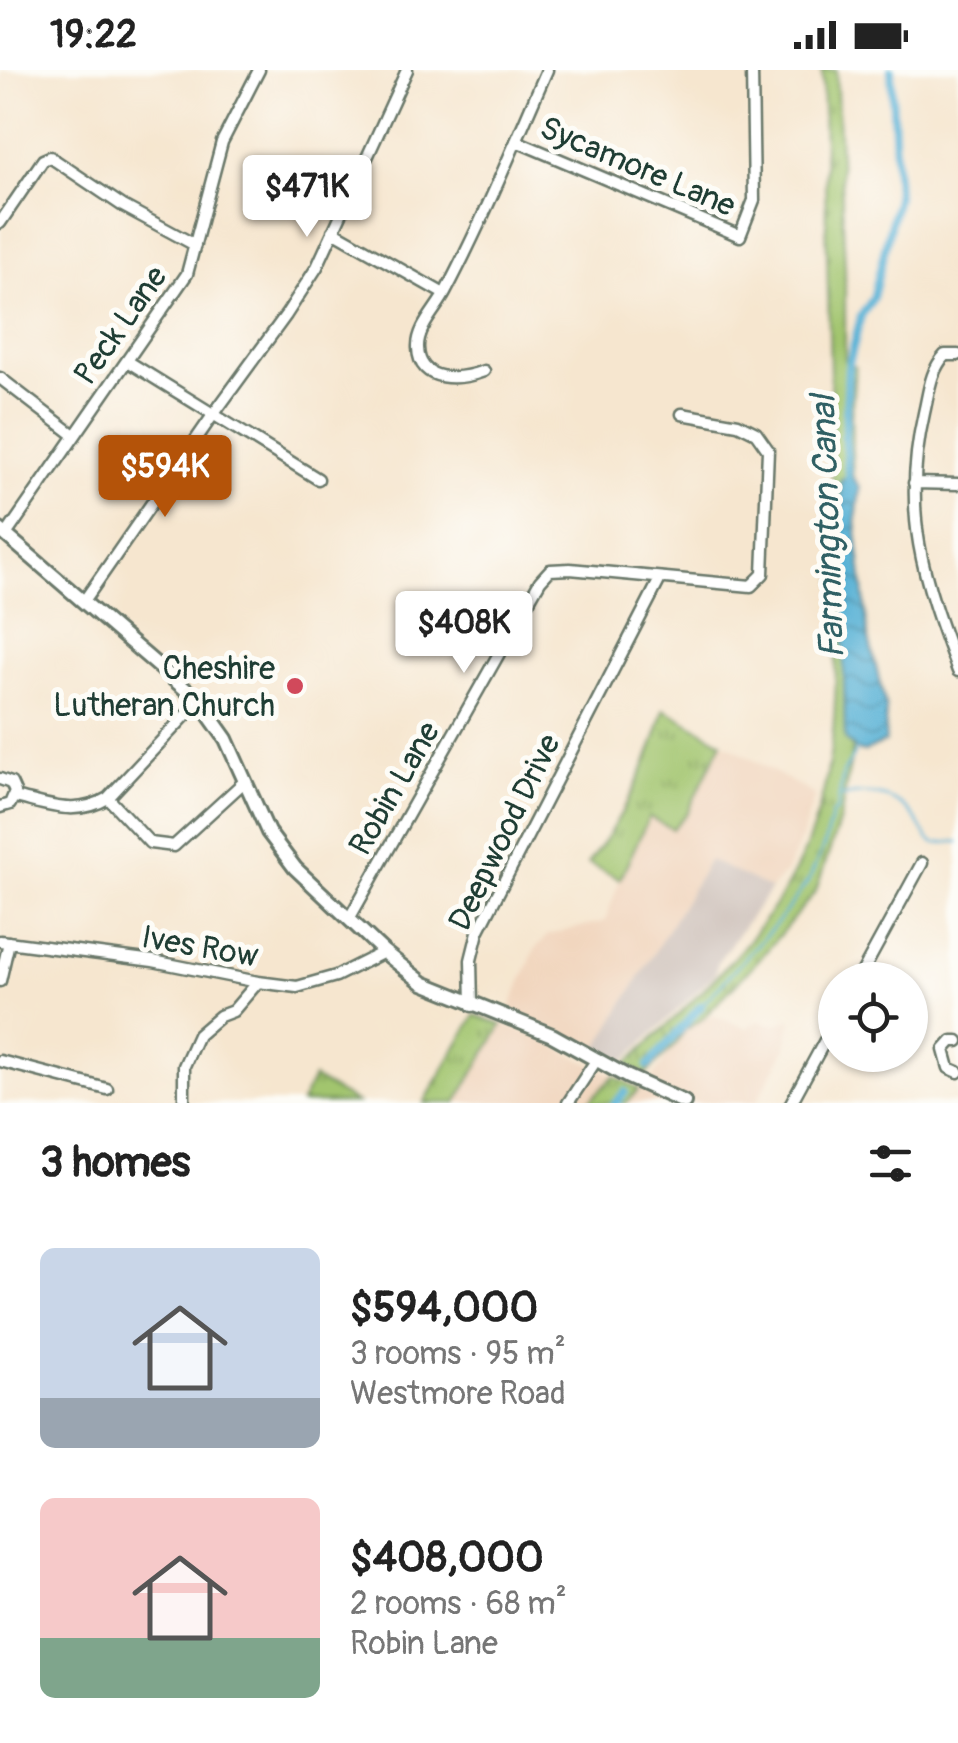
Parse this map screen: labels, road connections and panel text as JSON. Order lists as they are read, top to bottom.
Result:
{
  "streets": {
    "street": [
      "Sycamore Lane",
      "Peck Lane",
      "Robin Lane",
      "Deepwood Drive",
      "Ives Row"
    ]
  },
  "crossings": [
    ["Robin Lane", "Deepwood Drive"]
  ],
  "water": ["Farmington Canal"],
  "places": ["Cheshire Lutheran Church"],
  "page": {
    "status": "19:22",
    "price": ["$471K", "$594K", "$408K"],
    "heading": "3 homes",
    "list": [
      {
        "name": "$594,000",
        "note": "3 rooms · 95 m² · Westmore Road"
      },
      {
        "name": "$408,000",
        "note": "2 rooms · 68 m² · Robin Lane"
      }
    ]
  }
}
